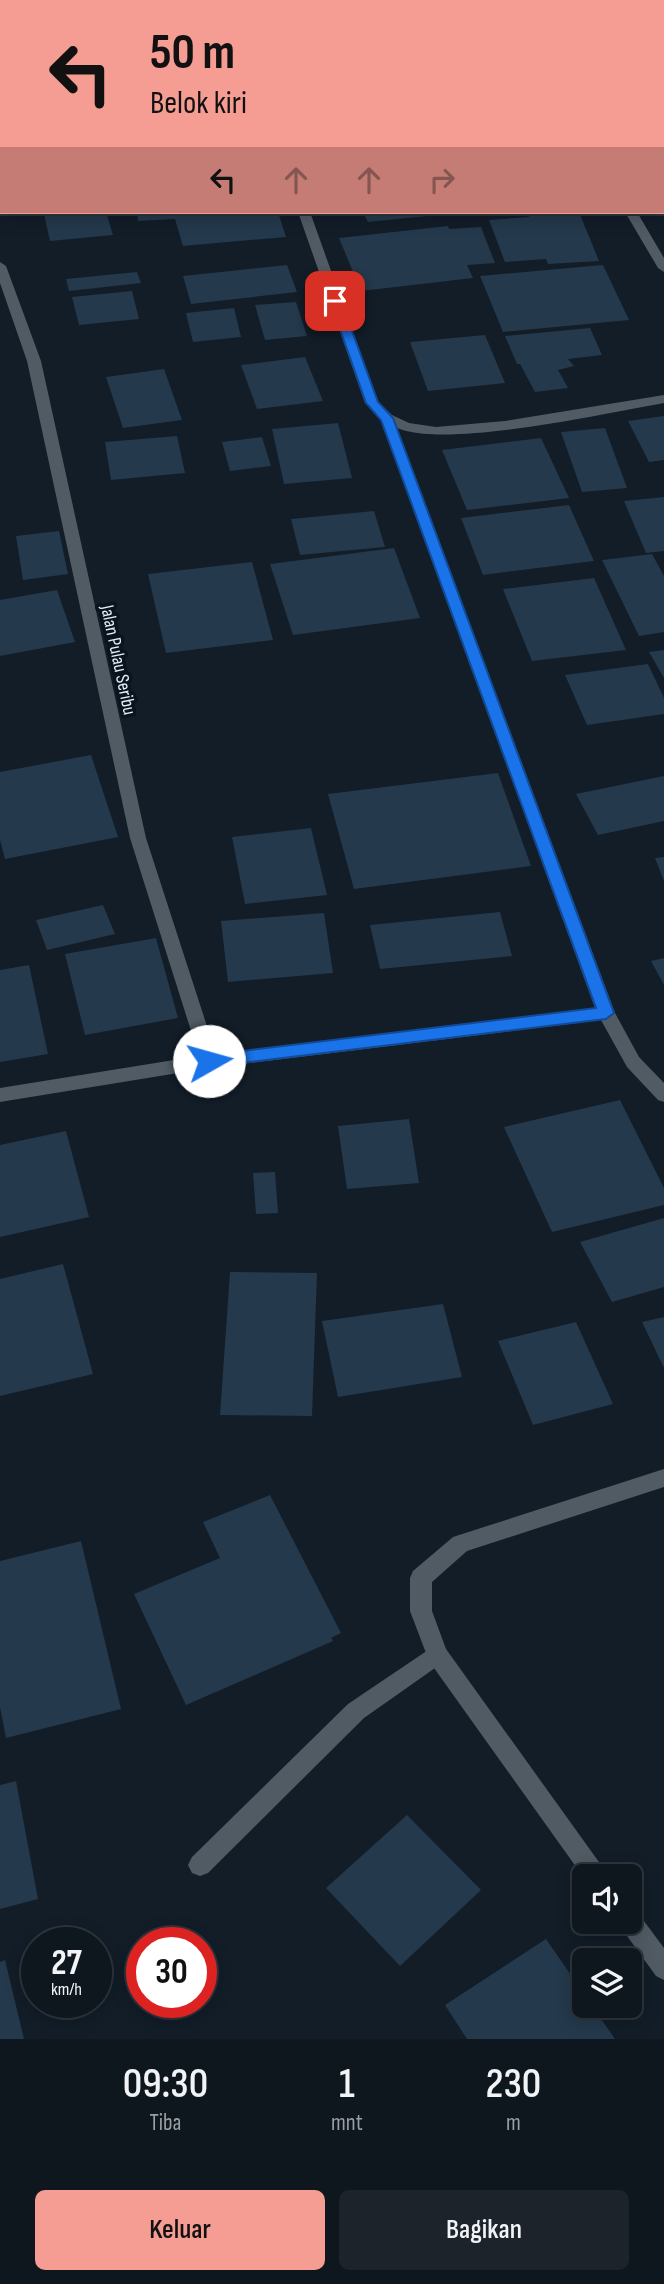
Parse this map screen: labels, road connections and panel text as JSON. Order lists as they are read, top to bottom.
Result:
{
  "streets": {
    "street": ["Jalan Pulau Seribu"]
  },
  "page": {
    "turn": ["50 m", "Belok kiri"],
    "speed": "27 km/h",
    "limit": "30",
    "eta": [
      "09:30",
      "Tiba",
      "1",
      "mnt",
      "230",
      "m"
    ],
    "buttons": ["Keluar", "Bagikan"]
  }
}
